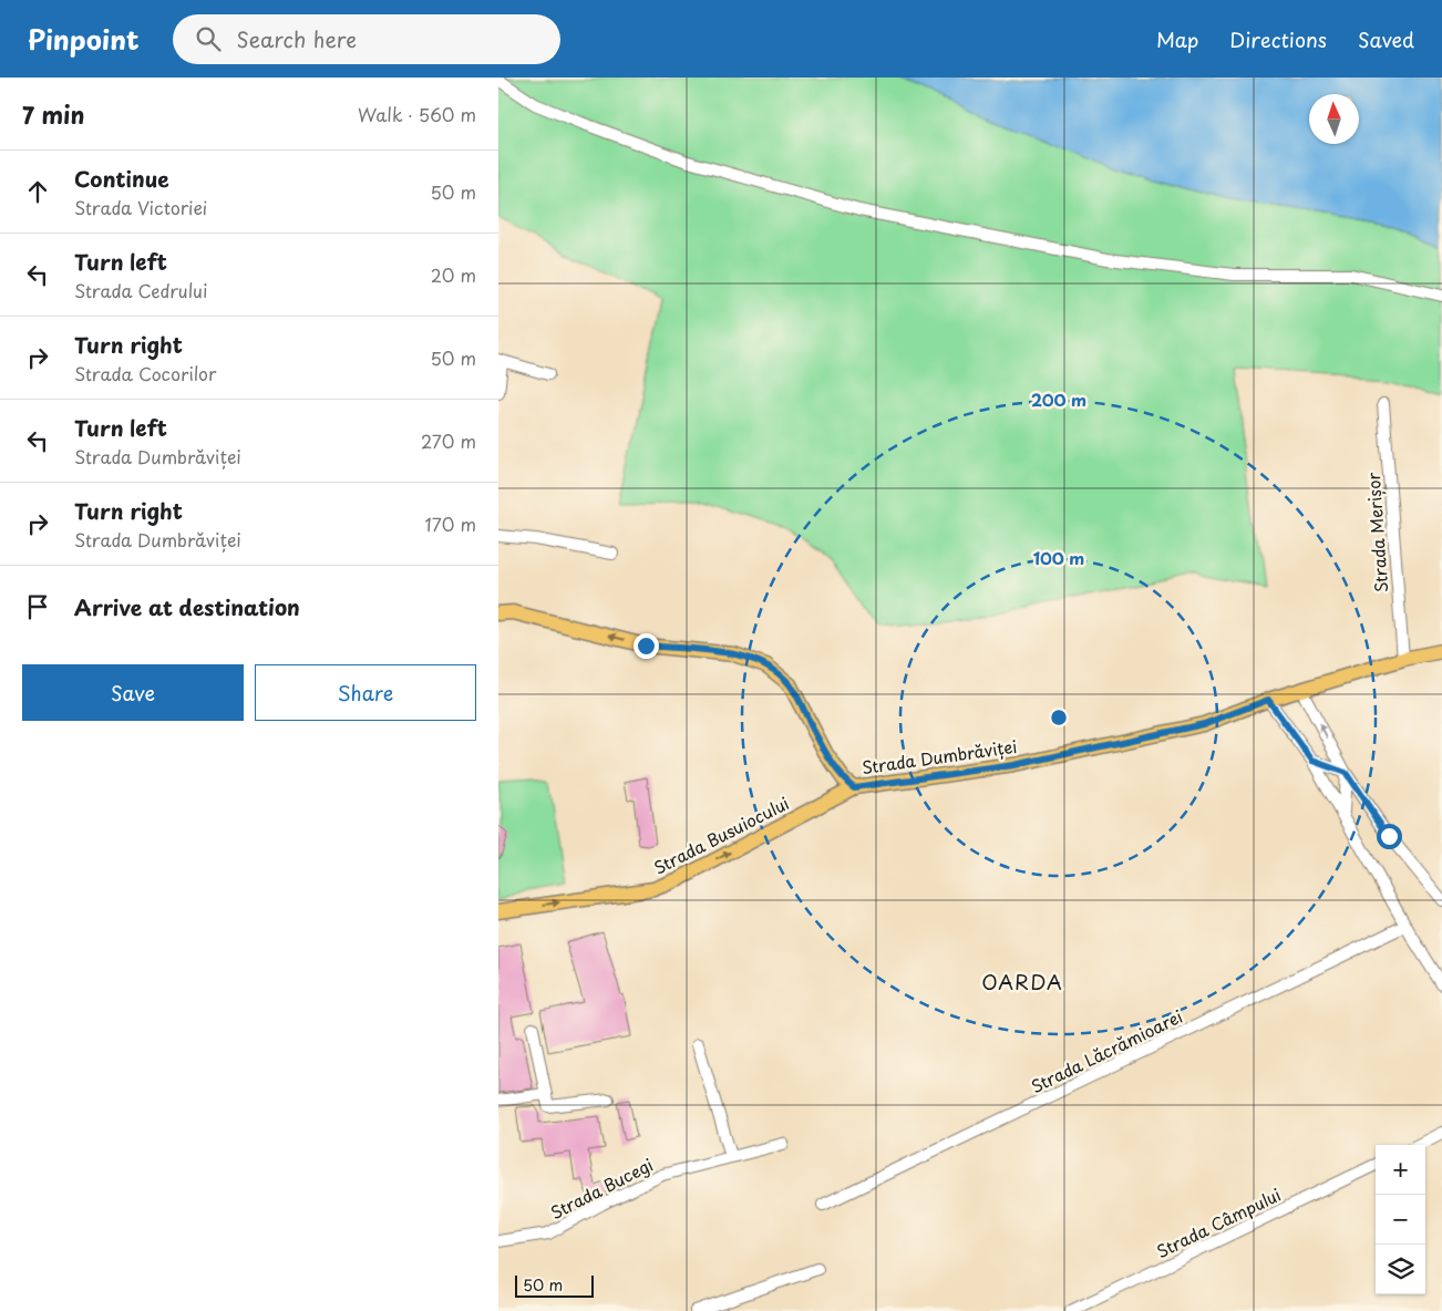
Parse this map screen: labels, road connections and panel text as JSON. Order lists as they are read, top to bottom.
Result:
{
  "streets": {
    "main road": ["Strada Dumbrăviței", "Strada Busuiocului"],
    "street": [
      "Strada Merișor",
      "Strada Lăcrămioarei",
      "Strada Bucegi",
      "Strada Câmpului"
    ]
  },
  "crossings": [
    ["Strada Merișor", "Strada Dumbrăviței"],
    ["Strada Dumbrăviței", "Strada Busuiocului"]
  ],
  "one_way": ["Strada Dumbrăviței", "Strada Busuiocului"],
  "districts": ["OARDA"],
  "scale_bar": "50 m",
  "north": "top",
  "page": {
    "header": "Pinpoint",
    "search": "Search here",
    "nav": ["Map", "Directions", "Saved"],
    "heading": ["7 min", "Walk · 560 m"],
    "list": [
      ["Continue", "Strada Victoriei", "50 m"],
      ["Turn left", "Strada Cedrului", "20 m"],
      ["Turn right", "Strada Cocorilor", "50 m"],
      ["Turn left", "Strada Dumbrăviței", "270 m"],
      ["Turn right", "Strada Dumbrăviței", "170 m"],
      "Arrive at destination"
    ],
    "buttons": ["Save", "Share"],
    "map_buttons": ["+", "−"],
    "scale": "50 m"
  },
  "rings": ["200 m", "100 m"]
}
